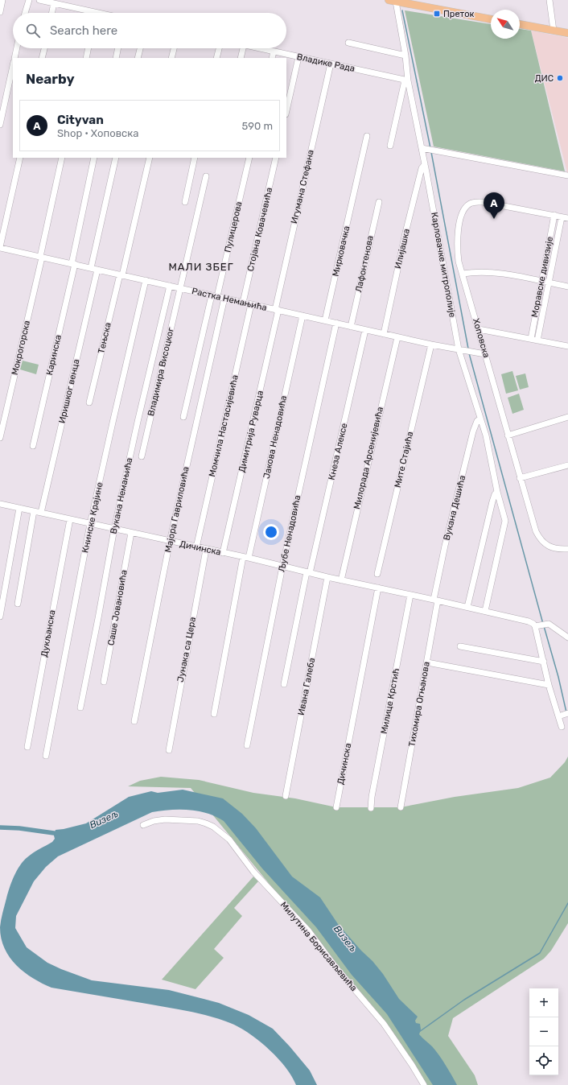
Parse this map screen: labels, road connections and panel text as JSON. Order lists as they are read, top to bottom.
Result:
{
  "streets": {
    "street": [
      "Владике Рада",
      "Игумана Стефана",
      "Пулицерова",
      "Стојана Ковачевића",
      "Илијашка",
      "Мирковачка",
      "Лафонтенова",
      "Карловачке митрополије",
      "Моравске дивизије",
      "Растка Немањића",
      "Тењска",
      "Хоповска",
      "Мокрогорска",
      "Каринска",
      "Владимира Висоцког",
      "Иришког венца",
      "Момчила Настасијевића",
      "Димитрија Руварца",
      "Јакова Ненадовића",
      "Кнеза Алексе",
      "Милорада Арсенијевића",
      "Мите Стајића",
      "Вукана Немањића",
      "Вукана Дешића",
      "Мајора Гавриловића",
      "Книнске Крајине",
      "Љубе Ненадовића",
      "Дичинска",
      "Саше Јовановића",
      "Дукљанска",
      "Јунака са Цера",
      "Ивана Галеба",
      "Милице Крстић",
      "Тихомира Огњанова",
      "Милутина Борисављевића"
    ]
  },
  "crossings": [
    ["Владике Рада", "Игумана Стефана"],
    ["Владике Рада", "Карловачке митрополије"],
    ["Игумана Стефана", "Растка Немањића"],
    ["Игумана Стефана", "Димитрија Руварца"],
    ["Пулицерова", "Растка Немањића"],
    ["Стојана Ковачевића", "Растка Немањића"],
    ["Илијашка", "Карловачке митрополије"],
    ["Илијашка", "Растка Немањића"],
    ["Мирковачка", "Растка Немањића"],
    ["Лафонтенова", "Растка Немањића"],
    ["Карловачке митрополије", "Растка Немањића"],
    ["Карловачке митрополије", "Вукана Дешића"],
    ["Карловачке митрополије", "Дичинска"],
    ["Моравске дивизије", "Хоповска"],
    ["Растка Немањића", "Тењска"],
    ["Растка Немањића", "Хоповска"],
    ["Растка Немањића", "Мокрогорска"],
    ["Растка Немањића", "Каринска"],
    ["Растка Немањића", "Владимира Висоцког"],
    ["Растка Немањића", "Иришког венца"],
    ["Растка Немањића", "Момчила Настасијевића"],
    ["Растка Немањића", "Димитрија Руварца"],
    ["Растка Немањића", "Јакова Ненадовића"],
    ["Растка Немањића", "Кнеза Алексе"],
    ["Растка Немањића", "Милорада Арсенијевића"],
    ["Растка Немањића", "Мите Стајића"],
    ["Растка Немањића", "Вукана Немањића"],
    ["Растка Немањића", "Мајора Гавриловића"],
    ["Растка Немањића", "Книнске Крајине"],
    ["Растка Немањића", "Љубе Ненадовића"],
    ["Иришког венца", "Дичинска"],
    ["Момчила Настасијевића", "Дичинска"],
    ["Димитрија Руварца", "Дичинска"],
    ["Јакова Ненадовића", "Дичинска"],
    ["Кнеза Алексе", "Дичинска"],
    ["Милорада Арсенијевића", "Дичинска"],
    ["Вукана Немањића", "Дичинска"],
    ["Вукана Дешића", "Дичинска"],
    ["Вукана Дешића", "Тихомира Огњанова"],
    ["Мајора Гавриловића", "Дичинска"],
    ["Книнске Крајине", "Дичинска"],
    ["Љубе Ненадовића", "Дичинска"],
    ["Дичинска", "Саше Јовановића"],
    ["Дичинска", "Дукљанска"],
    ["Дичинска", "Јунака са Цера"],
    ["Дичинска", "Ивана Галеба"],
    ["Дичинска", "Милице Крстић"],
    ["Дичинска", "Тихомира Огњанова"]
  ],
  "districts": ["МАЛИ ЗБЕГ"],
  "water": ["Визељ"],
  "places": {
    "transit": ["Преток"],
    "other": ["ДИС"]
  },
  "north": "top left",
  "page": {
    "search": "Search here",
    "heading": "Nearby",
    "list": [
      {
        "mark": "A",
        "name": "Cityvan",
        "note": "Shop · Хоповска",
        "value": "590 m"
      }
    ],
    "pins": "A",
    "map_buttons": ["+", "−"]
  }
}
